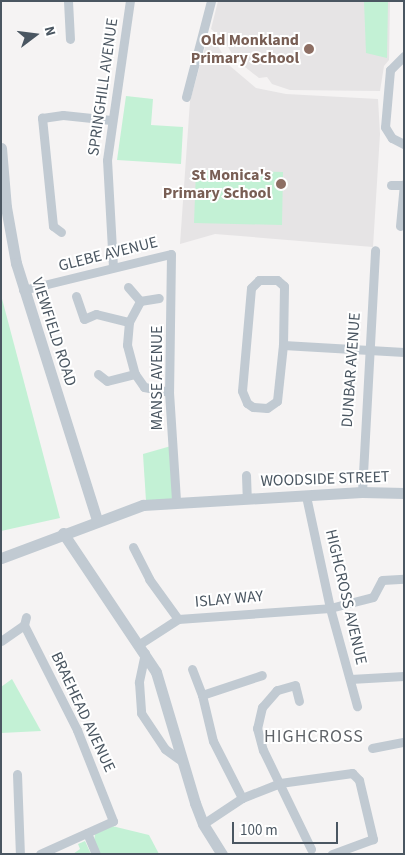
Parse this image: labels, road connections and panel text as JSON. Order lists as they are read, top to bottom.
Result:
{
  "streets": {
    "street": [
      "SPRINGHILL AVENUE",
      "GLEBE AVENUE",
      "VIEWFIELD ROAD",
      "DUNBAR AVENUE",
      "MANSE AVENUE",
      "WOODSIDE STREET",
      "HIGHCROSS AVENUE",
      "ISLAY WAY",
      "BRAEHEAD AVENUE"
    ]
  },
  "crossings": [
    ["SPRINGHILL AVENUE", "GLEBE AVENUE"],
    ["GLEBE AVENUE", "VIEWFIELD ROAD"],
    ["GLEBE AVENUE", "MANSE AVENUE"],
    ["VIEWFIELD ROAD", "WOODSIDE STREET"],
    ["DUNBAR AVENUE", "WOODSIDE STREET"],
    ["MANSE AVENUE", "WOODSIDE STREET"],
    ["WOODSIDE STREET", "HIGHCROSS AVENUE"],
    ["HIGHCROSS AVENUE", "ISLAY WAY"]
  ],
  "districts": ["HIGHCROSS"],
  "places": ["Old Monkland Primary School", "St Monica's Primary School"],
  "scale_bar": "100 m",
  "north": "right"
}
